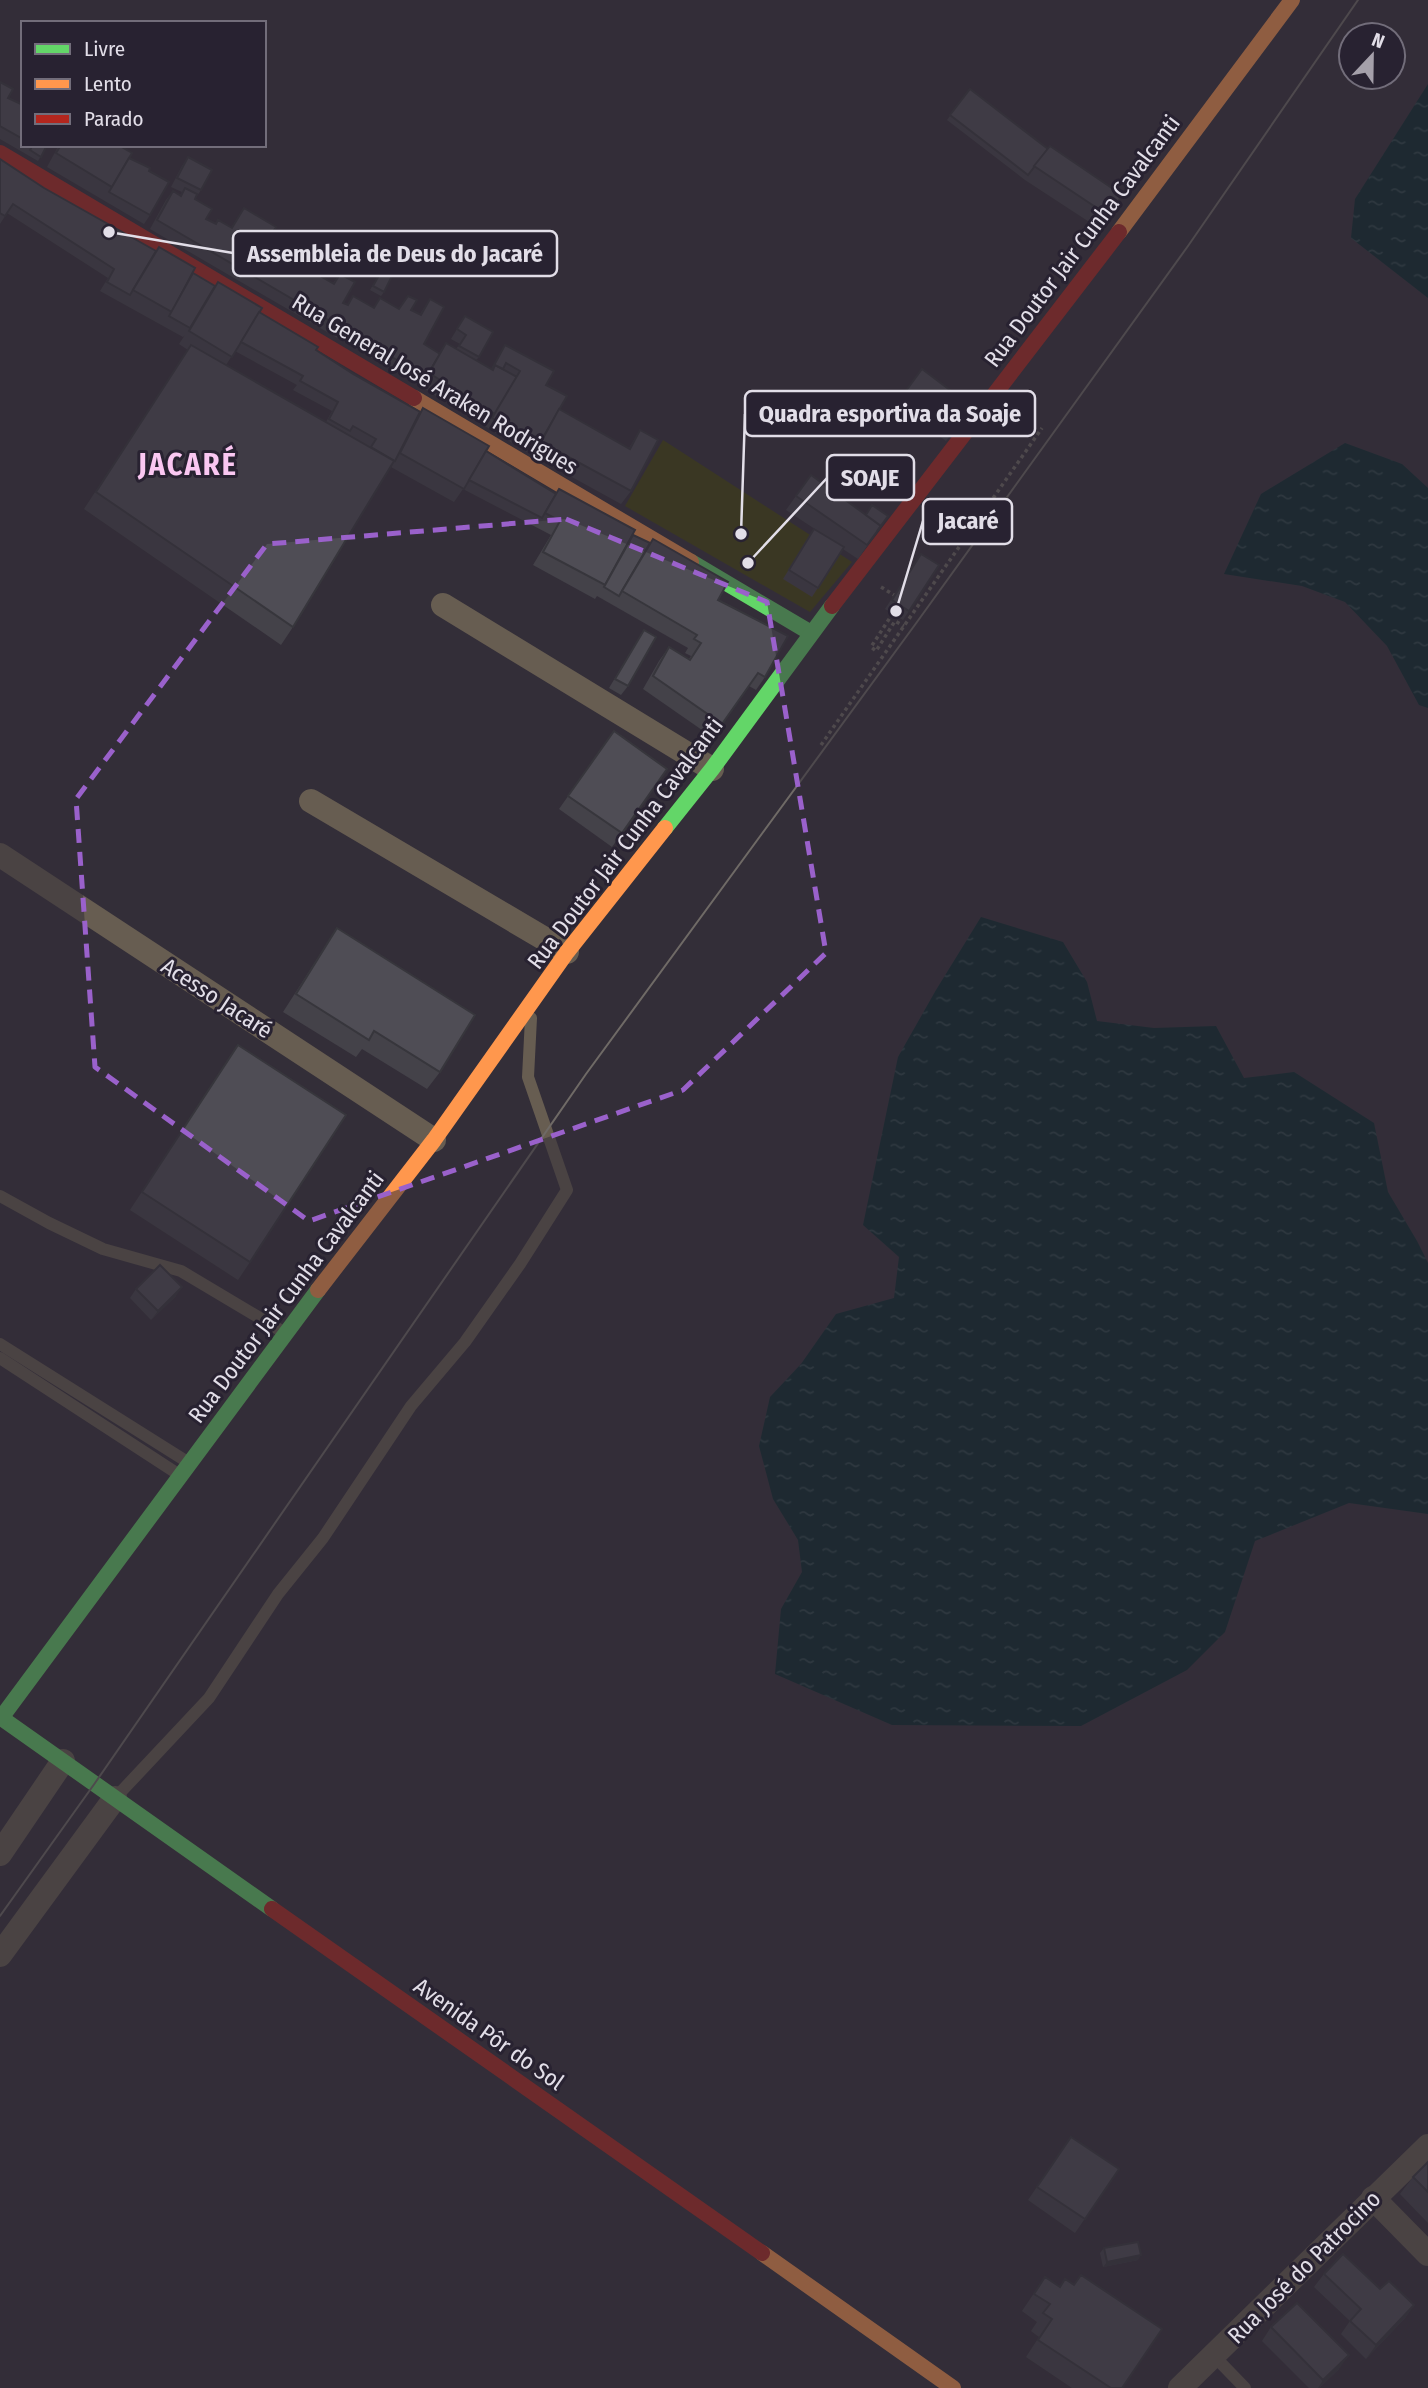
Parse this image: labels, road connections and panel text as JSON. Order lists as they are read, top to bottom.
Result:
{
  "streets": {
    "street": [
      "Rua Doutor Jair Cunha Cavalcanti",
      "Rua General José Araken Rodrigues",
      "Acesso Jacaré",
      "Avenida Pôr do Sol",
      "Rua José do Patrocino"
    ]
  },
  "crossings": [
    ["Rua Doutor Jair Cunha Cavalcanti", "Rua General José Araken Rodrigues"],
    ["Rua Doutor Jair Cunha Cavalcanti", "Acesso Jacaré"],
    ["Rua Doutor Jair Cunha Cavalcanti", "Avenida Pôr do Sol"]
  ],
  "districts": ["JACARÉ"],
  "places": [
    "Assembleia de Deus do Jacaré",
    "Quadra esportiva da Soaje",
    "SOAJE",
    "Jacaré"
  ],
  "legend": ["Livre", "Lento", "Parado"],
  "north": "top"
}
